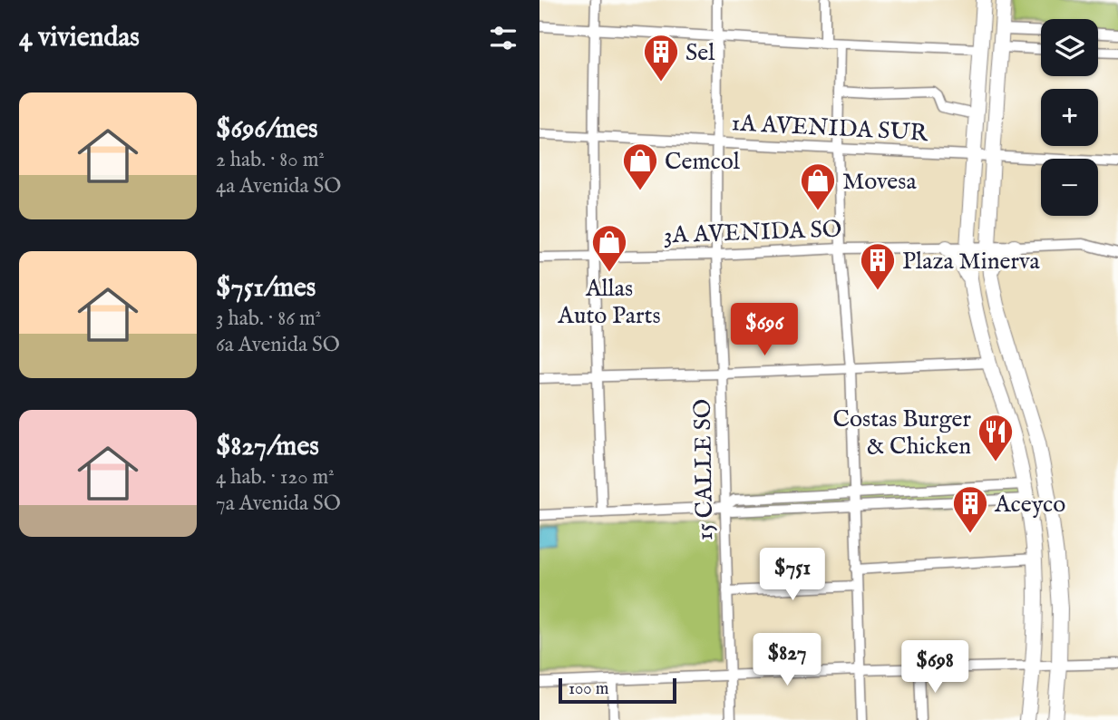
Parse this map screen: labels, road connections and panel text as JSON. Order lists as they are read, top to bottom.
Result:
{
  "streets": {
    "street": ["1A AVENIDA SUR", "3A AVENIDA SO", "15 CALLE SO"]
  },
  "crossings": [
    ["1A AVENIDA SUR", "15 CALLE SO"],
    ["3A AVENIDA SO", "15 CALLE SO"]
  ],
  "places": {
    "building": ["Sel", "Plaza Minerva", "Aceyco"],
    "shop": ["Cemcol", "Movesa", "Allas Auto Parts"],
    "restaurant": ["Costas Burger & Chicken"]
  },
  "scale_bar": "100 m",
  "page": {
    "heading": "4 viviendas",
    "map_buttons": ["+", "−"],
    "list": [
      {
        "name": "$696/mes",
        "note": "2 hab. · 80 m² · 4a Avenida SO"
      },
      {
        "name": "$751/mes",
        "note": "3 hab. · 86 m² · 6a Avenida SO"
      },
      {
        "name": "$827/mes",
        "note": "4 hab. · 120 m² · 7a Avenida SO"
      }
    ],
    "price": [
      "$696",
      "$751",
      "$827",
      "$698"
    ],
    "scale": "100 m"
  }
}
